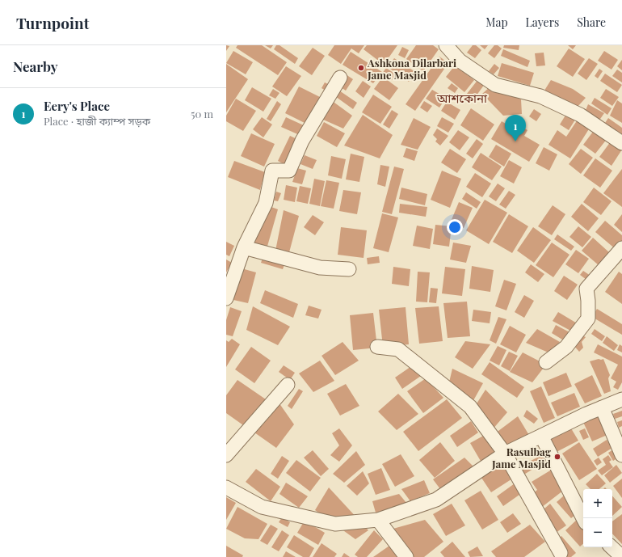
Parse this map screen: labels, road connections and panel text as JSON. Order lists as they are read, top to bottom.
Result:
{
  "districts": ["আশকোনা"],
  "places": ["Ashkona Dilarbari Jame Masjid", "Rasulbag Jame Masjid"],
  "page": {
    "header": "Turnpoint",
    "nav": ["Map", "Layers", "Share"],
    "heading": "Nearby",
    "list": [
      {
        "mark": "1",
        "name": "Eery's Place",
        "note": "Place · হাজী ক্যাম্প সড়ক",
        "value": "50 m"
      }
    ],
    "pins": "1",
    "map_buttons": ["+", "−"]
  }
}
